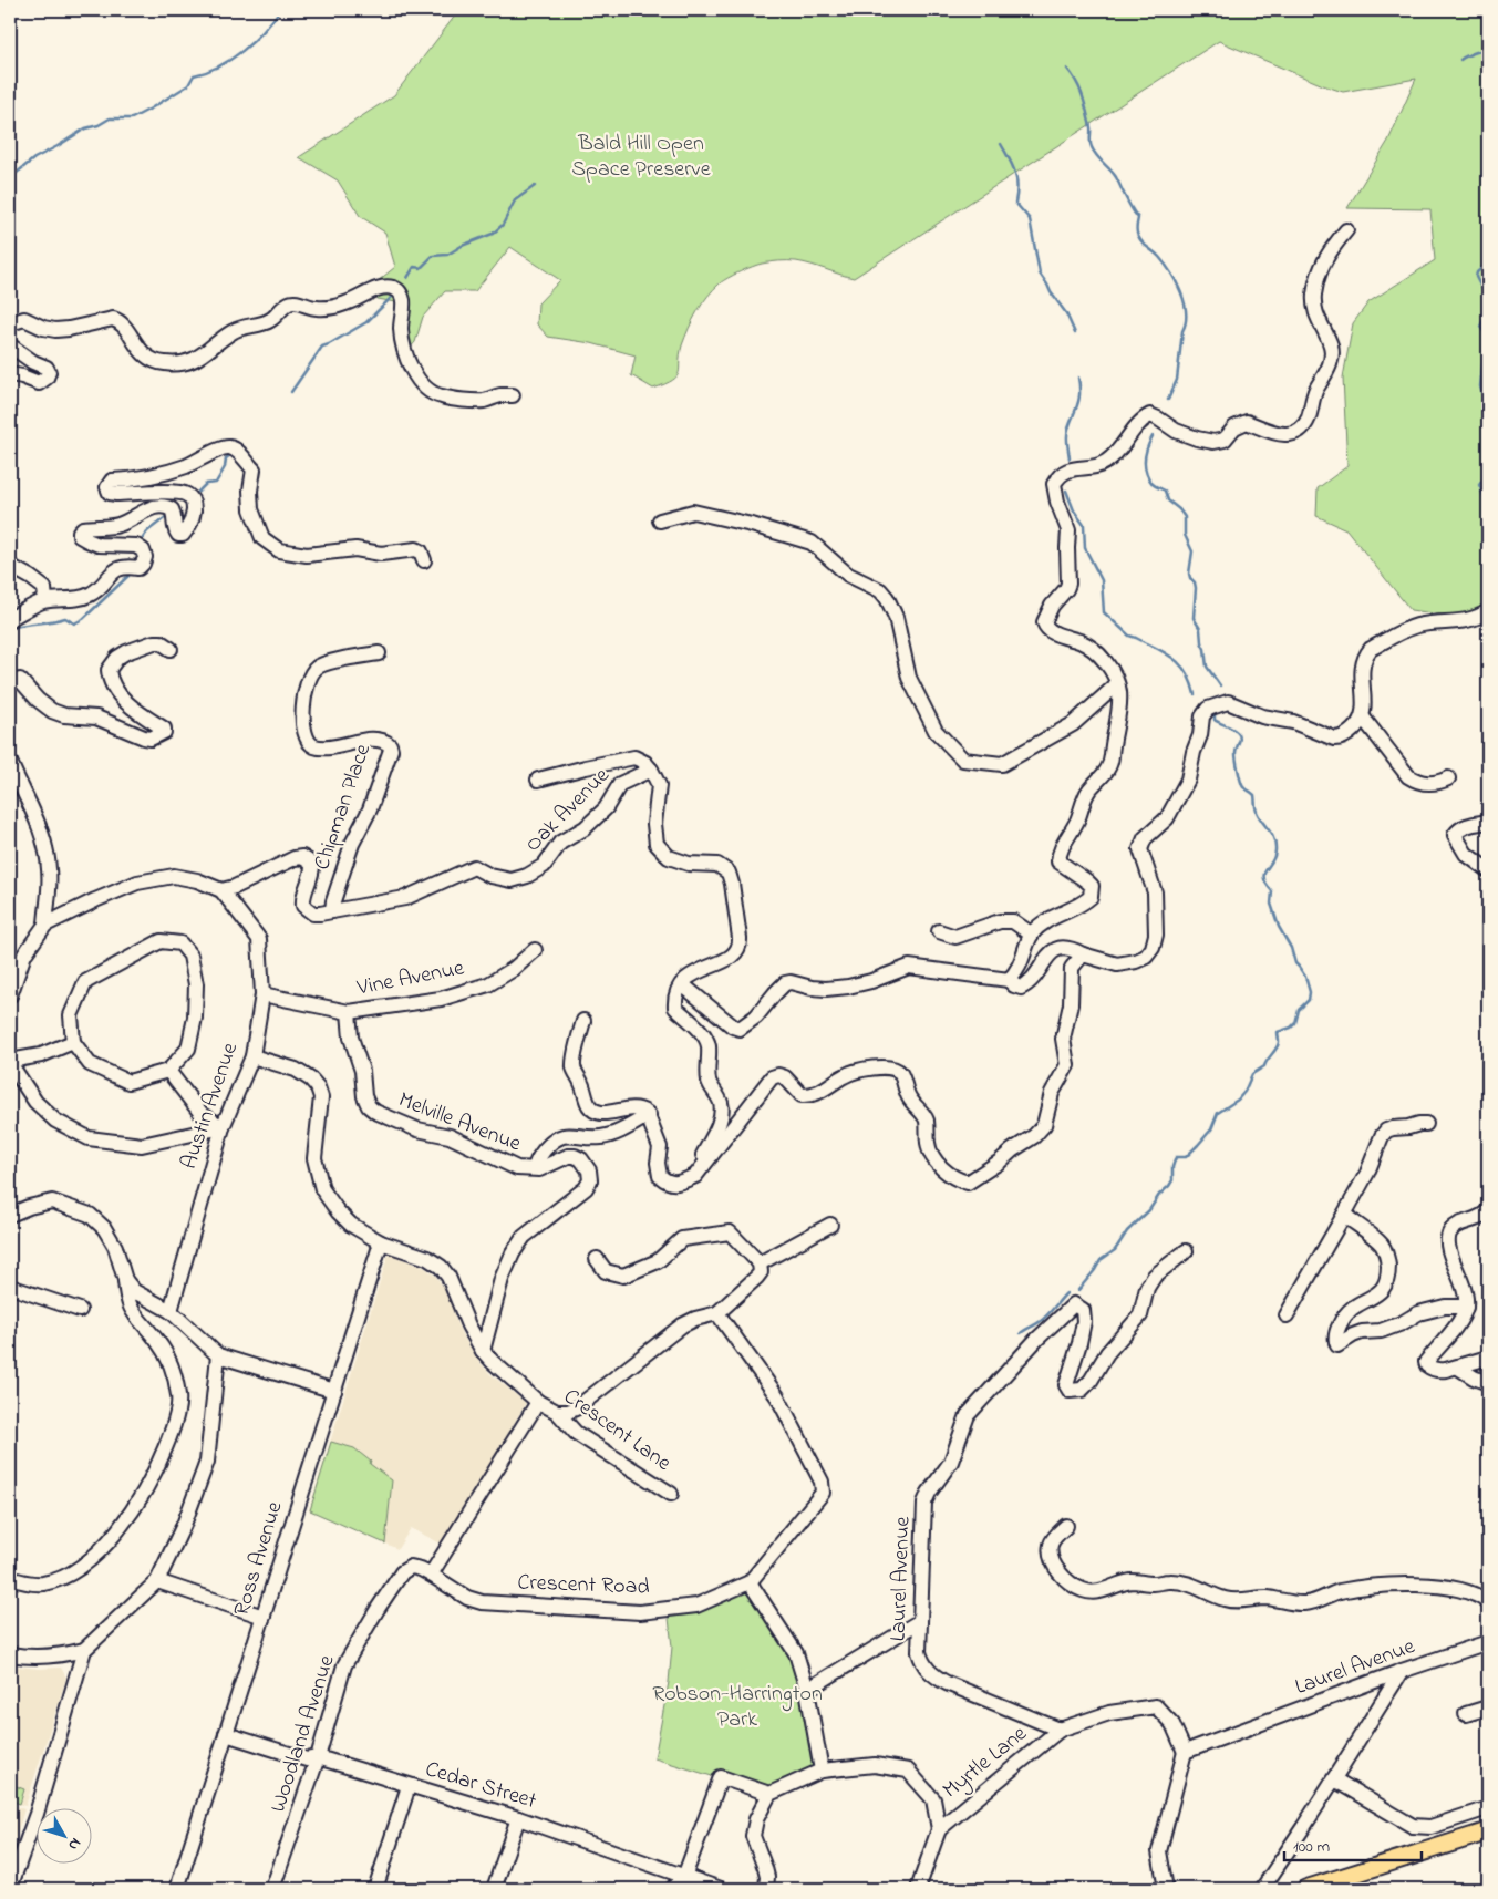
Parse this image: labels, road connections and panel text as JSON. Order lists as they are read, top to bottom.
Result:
{
  "streets": {
    "street": [
      "Chipman Place",
      "Oak Avenue",
      "Vine Avenue",
      "Austin Avenue",
      "Melville Avenue",
      "Crescent Lane",
      "Ross Avenue",
      "Laurel Avenue",
      "Crescent Road",
      "Woodland Avenue",
      "Myrtle Lane",
      "Cedar Street"
    ]
  },
  "crossings": [
    ["Chipman Place", "Oak Avenue"],
    ["Oak Avenue", "Austin Avenue"],
    ["Vine Avenue", "Melville Avenue"],
    ["Austin Avenue", "Crescent Lane"],
    ["Crescent Lane", "Ross Avenue"],
    ["Ross Avenue", "Cedar Street"],
    ["Laurel Avenue", "Myrtle Lane"],
    ["Crescent Road", "Woodland Avenue"],
    ["Woodland Avenue", "Cedar Street"]
  ],
  "parks": ["Bald Hill Open Space Preserve", "Robson-Harrington Park"],
  "scale_bar": "100 m",
  "north": "bottom right"
}
